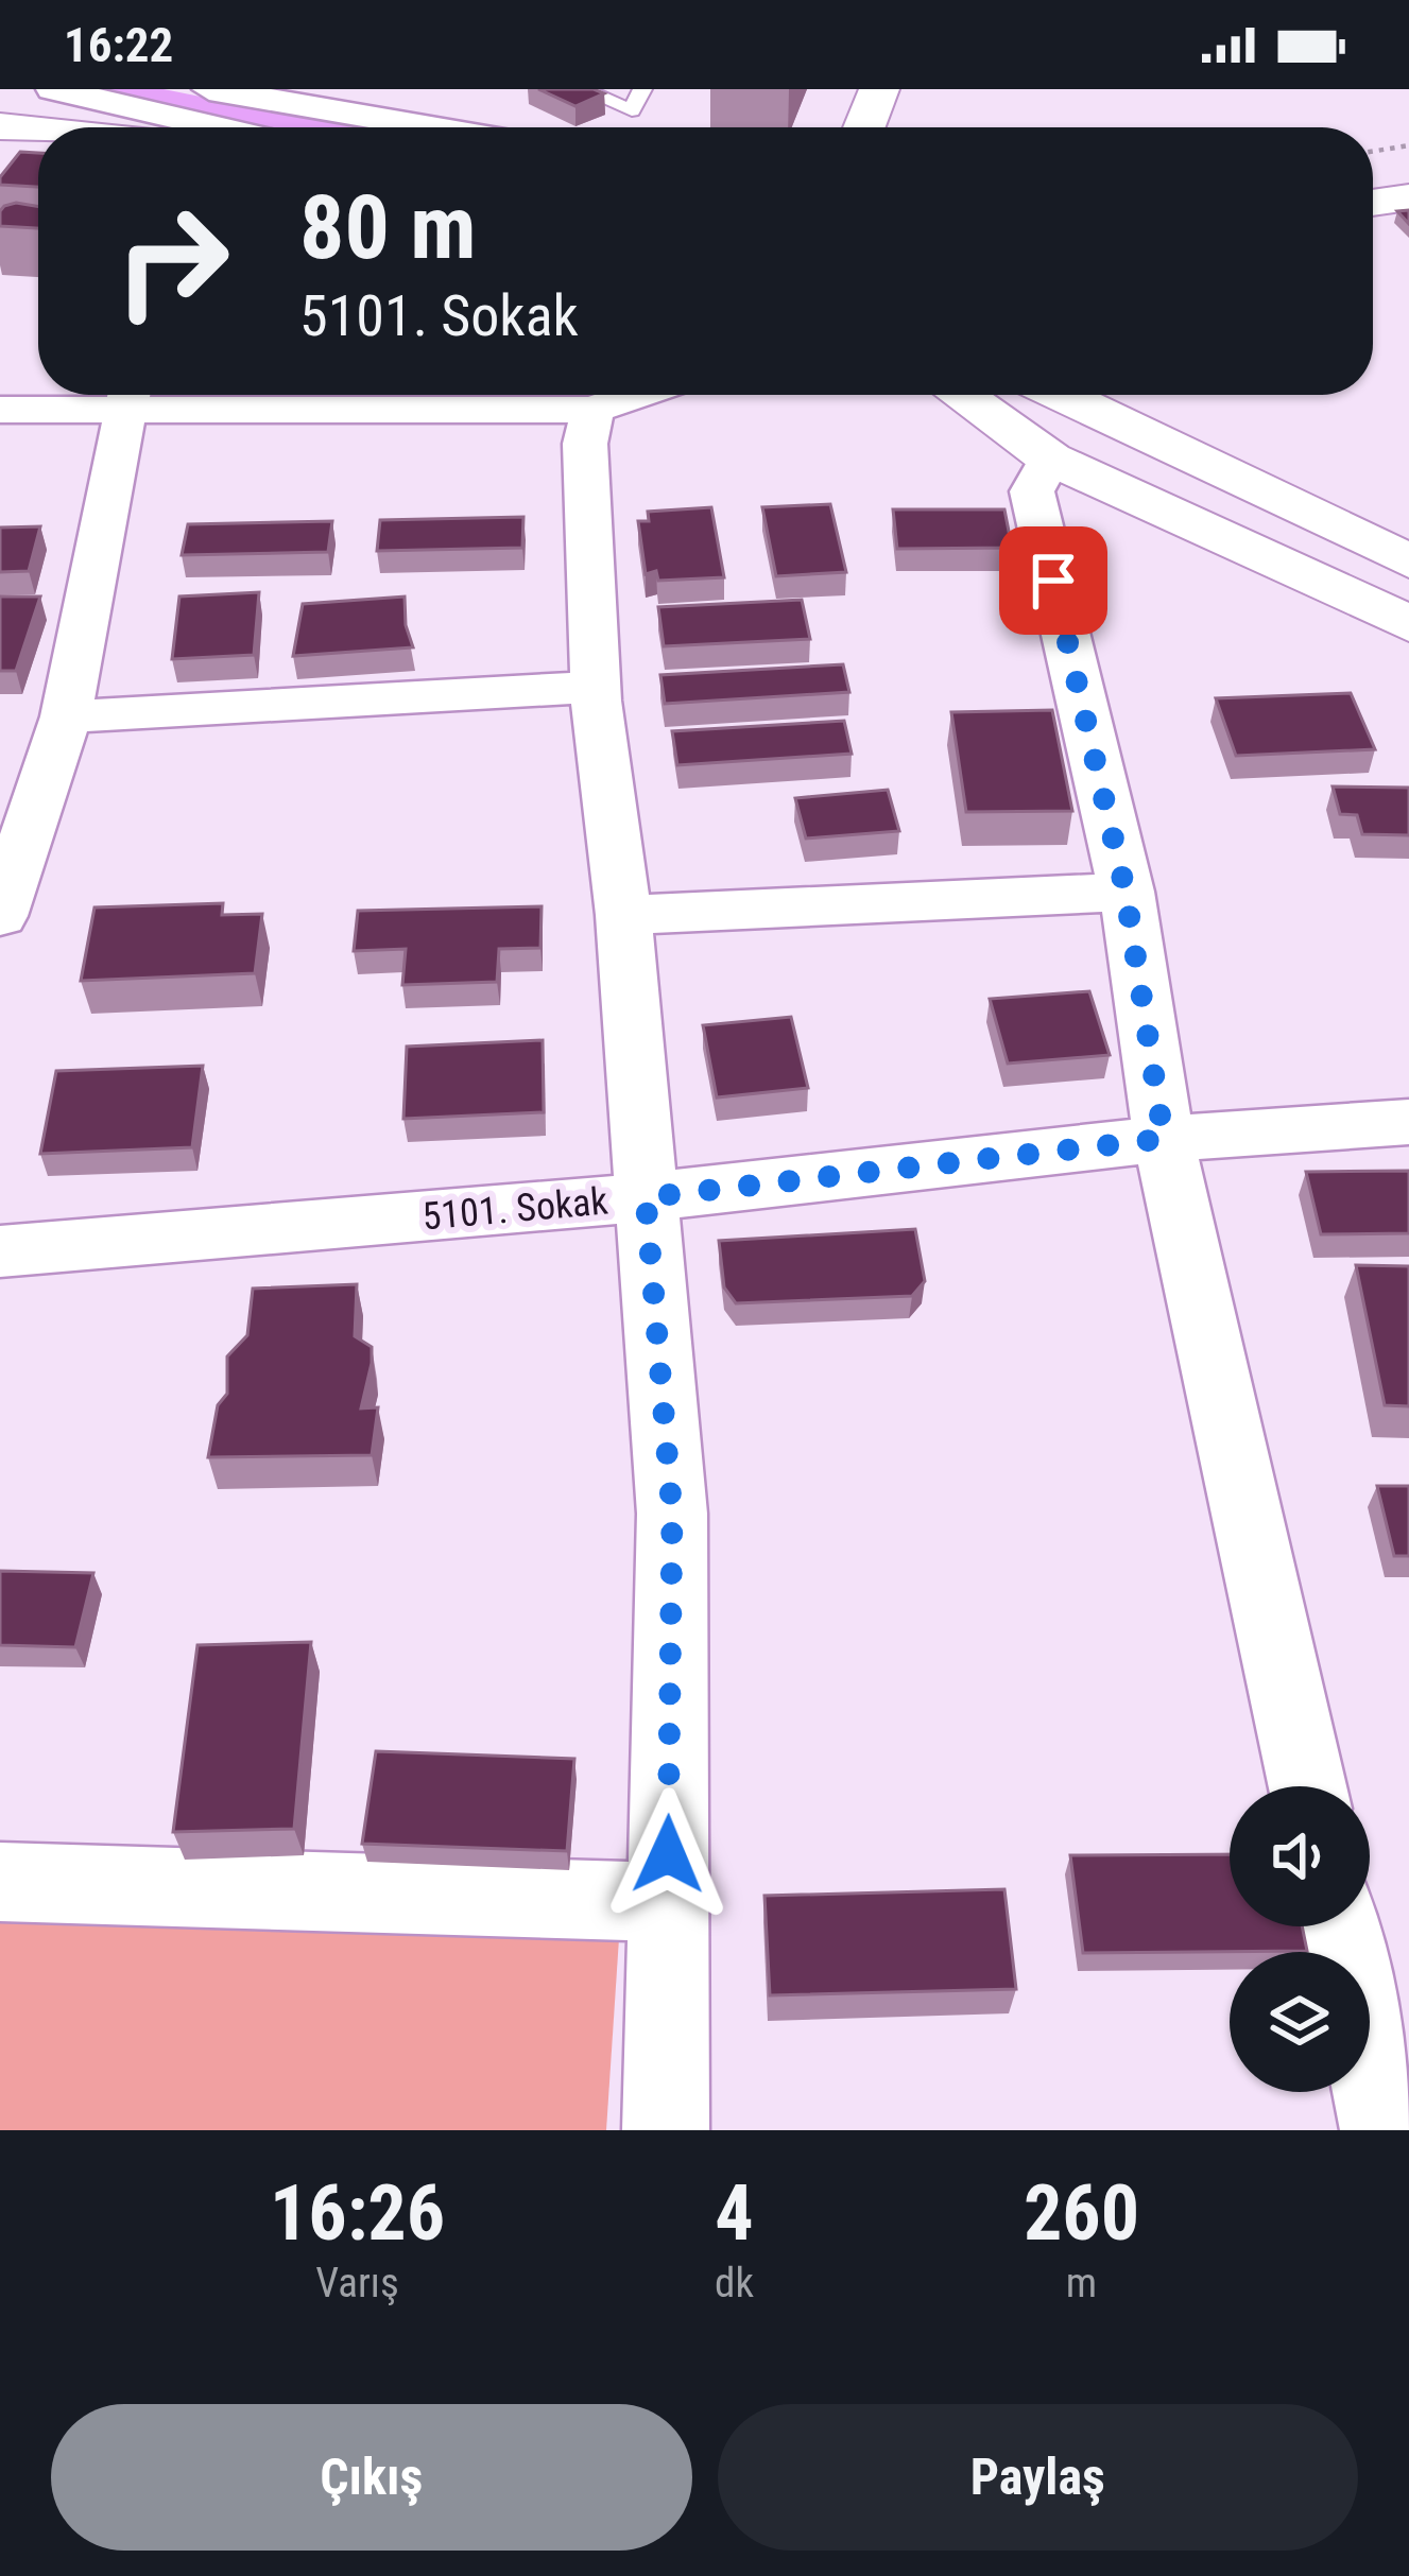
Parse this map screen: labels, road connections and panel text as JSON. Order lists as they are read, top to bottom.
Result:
{
  "streets": {
    "street": ["5101. Sokak"]
  },
  "page": {
    "status": "16:22",
    "turn": ["80 m", "5101. Sokak"],
    "eta": [
      "16:26",
      "Varış",
      "4",
      "dk",
      "260",
      "m"
    ],
    "buttons": ["Çıkış", "Paylaş"]
  }
}
